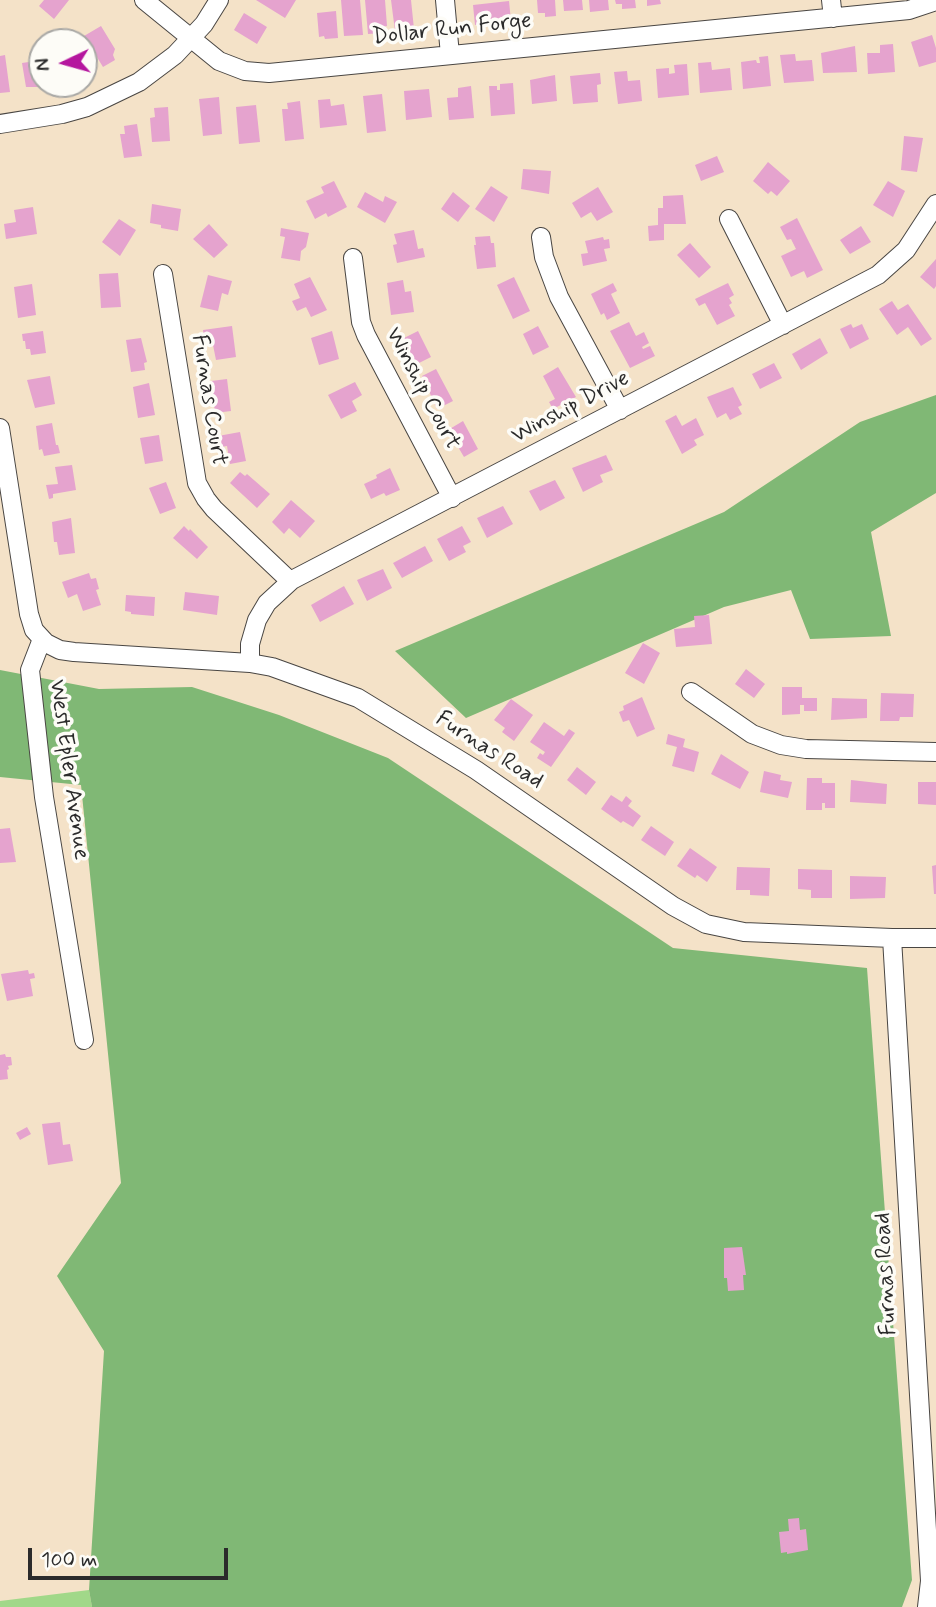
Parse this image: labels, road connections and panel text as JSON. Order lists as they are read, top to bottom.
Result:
{
  "streets": {
    "street": [
      "Dollar Run Forge",
      "Winship Court",
      "Furnas Court",
      "Winship Drive",
      "Furnas Road",
      "West Epler Avenue"
    ]
  },
  "crossings": [
    ["Winship Court", "Winship Drive"],
    ["Furnas Court", "Winship Drive"],
    ["Winship Drive", "Furnas Road"],
    ["Furnas Road", "West Epler Avenue"]
  ],
  "scale_bar": "100 m",
  "north": "left"
}
